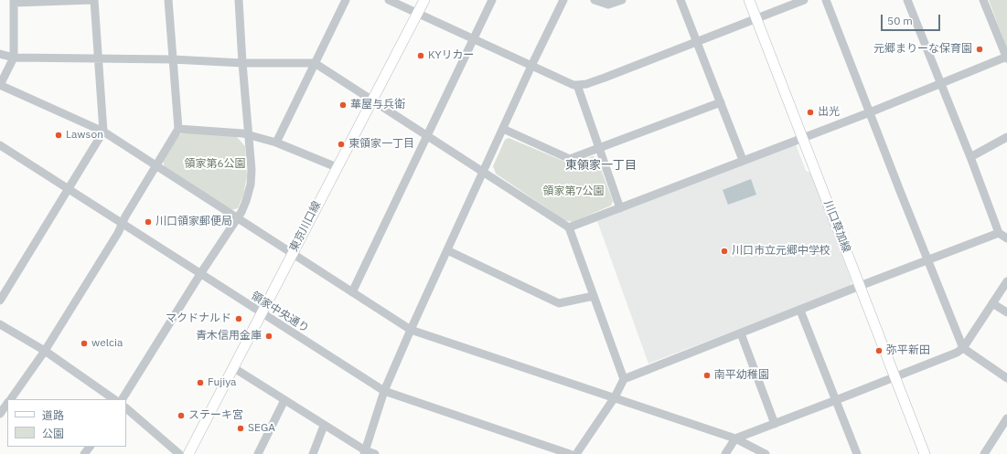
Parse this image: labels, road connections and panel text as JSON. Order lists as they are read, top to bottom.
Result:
{
  "streets": {
    "main road": ["東京川口線", "川口草加線"],
    "street": ["領家中央通り"]
  },
  "crossings": [
    ["東京川口線", "領家中央通り"]
  ],
  "districts": ["東領家一丁目"],
  "parks": ["領家第6公園", "領家第7公園"],
  "places": [
    "元郷まりーな保育園",
    "KYリカー",
    "華屋与兵衛",
    "出光",
    "Lawson",
    "東領家一丁目",
    "川口領家郵便局",
    "川口市立元郷中学校",
    "マクドナルド",
    "青木信用金庫",
    "welcia",
    "弥平新田",
    "南平幼稚園",
    "Fujiya",
    "ステーキ宮",
    "SEGA"
  ],
  "legend": ["道路", "公園"],
  "scale_bar": "50 m"
}
